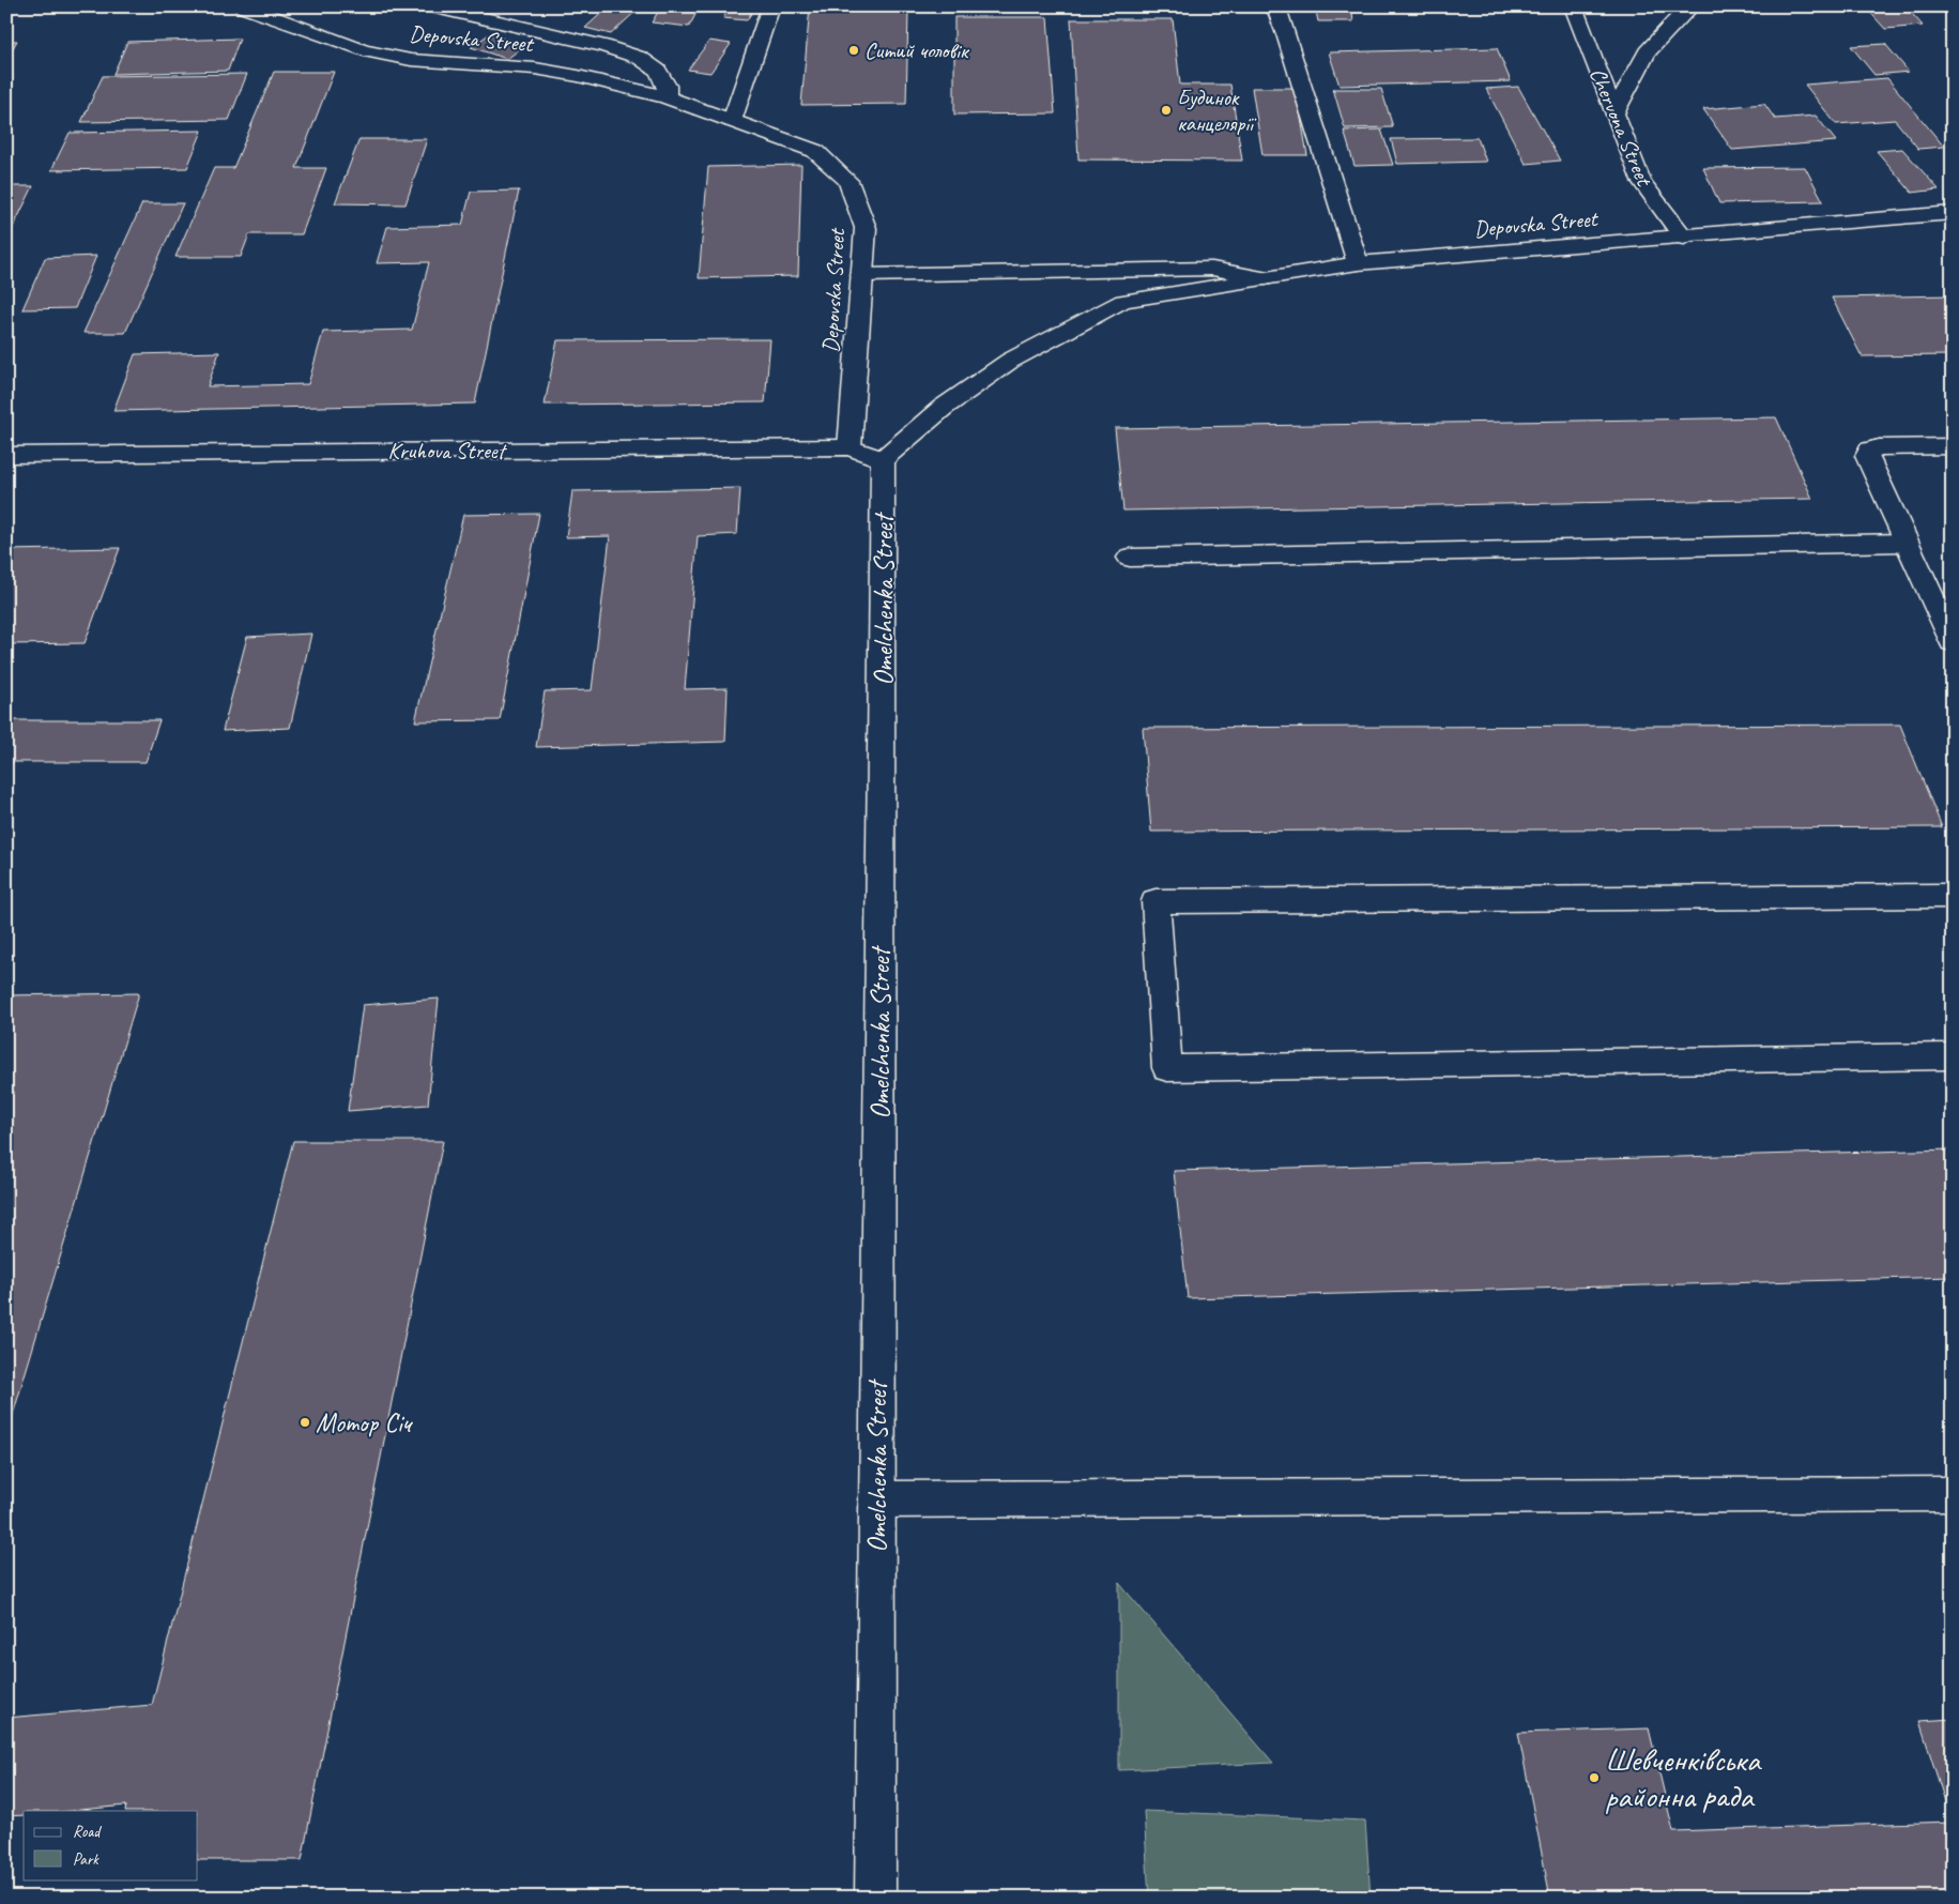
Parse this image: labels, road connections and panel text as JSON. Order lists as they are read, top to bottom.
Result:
{
  "streets": {
    "street": [
      "Depovska Street",
      "Chervona Street",
      "Kruhova Street",
      "Omelchenka Street"
    ]
  },
  "crossings": [
    ["Depovska Street", "Chervona Street"],
    ["Depovska Street", "Kruhova Street"],
    ["Depovska Street", "Omelchenka Street"],
    ["Kruhova Street", "Omelchenka Street"]
  ],
  "places": [
    "Ситий чоловік",
    "Будинок канцелярії",
    "Мотор Січ",
    "Шевченківська районна рада"
  ],
  "legend": ["Road", "Park"]
}
